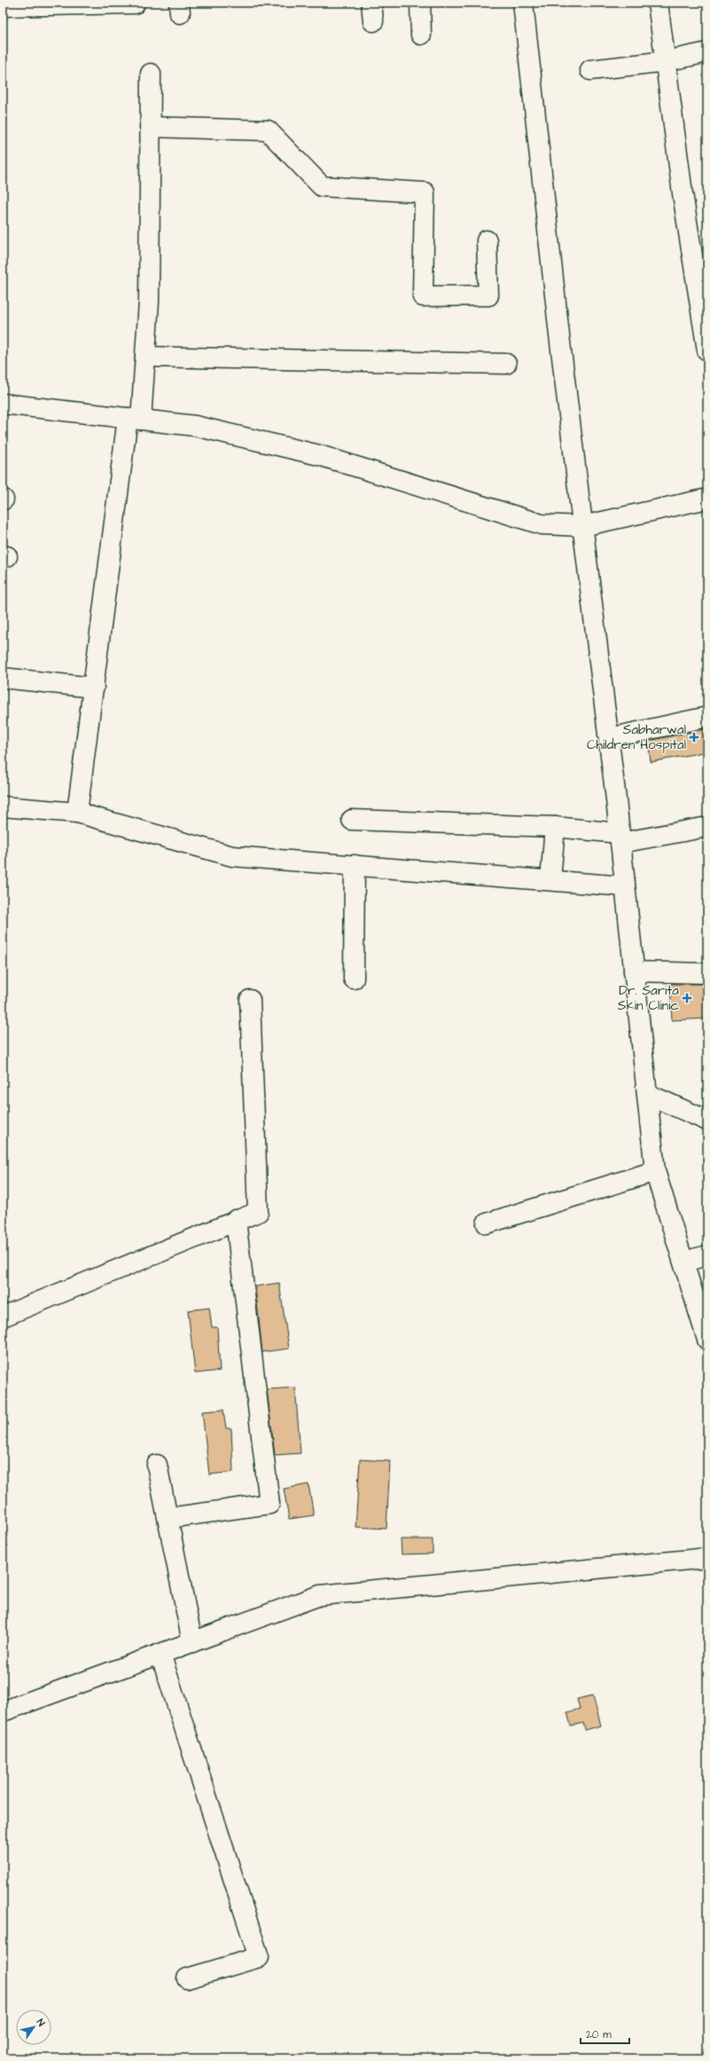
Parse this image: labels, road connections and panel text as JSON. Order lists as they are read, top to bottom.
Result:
{
  "places": {
    "health": ["Sabharwal Children Hospital", "Dr. Sarita Skin Clinic"]
  },
  "scale_bar": "20 m",
  "north": "top right"
}
